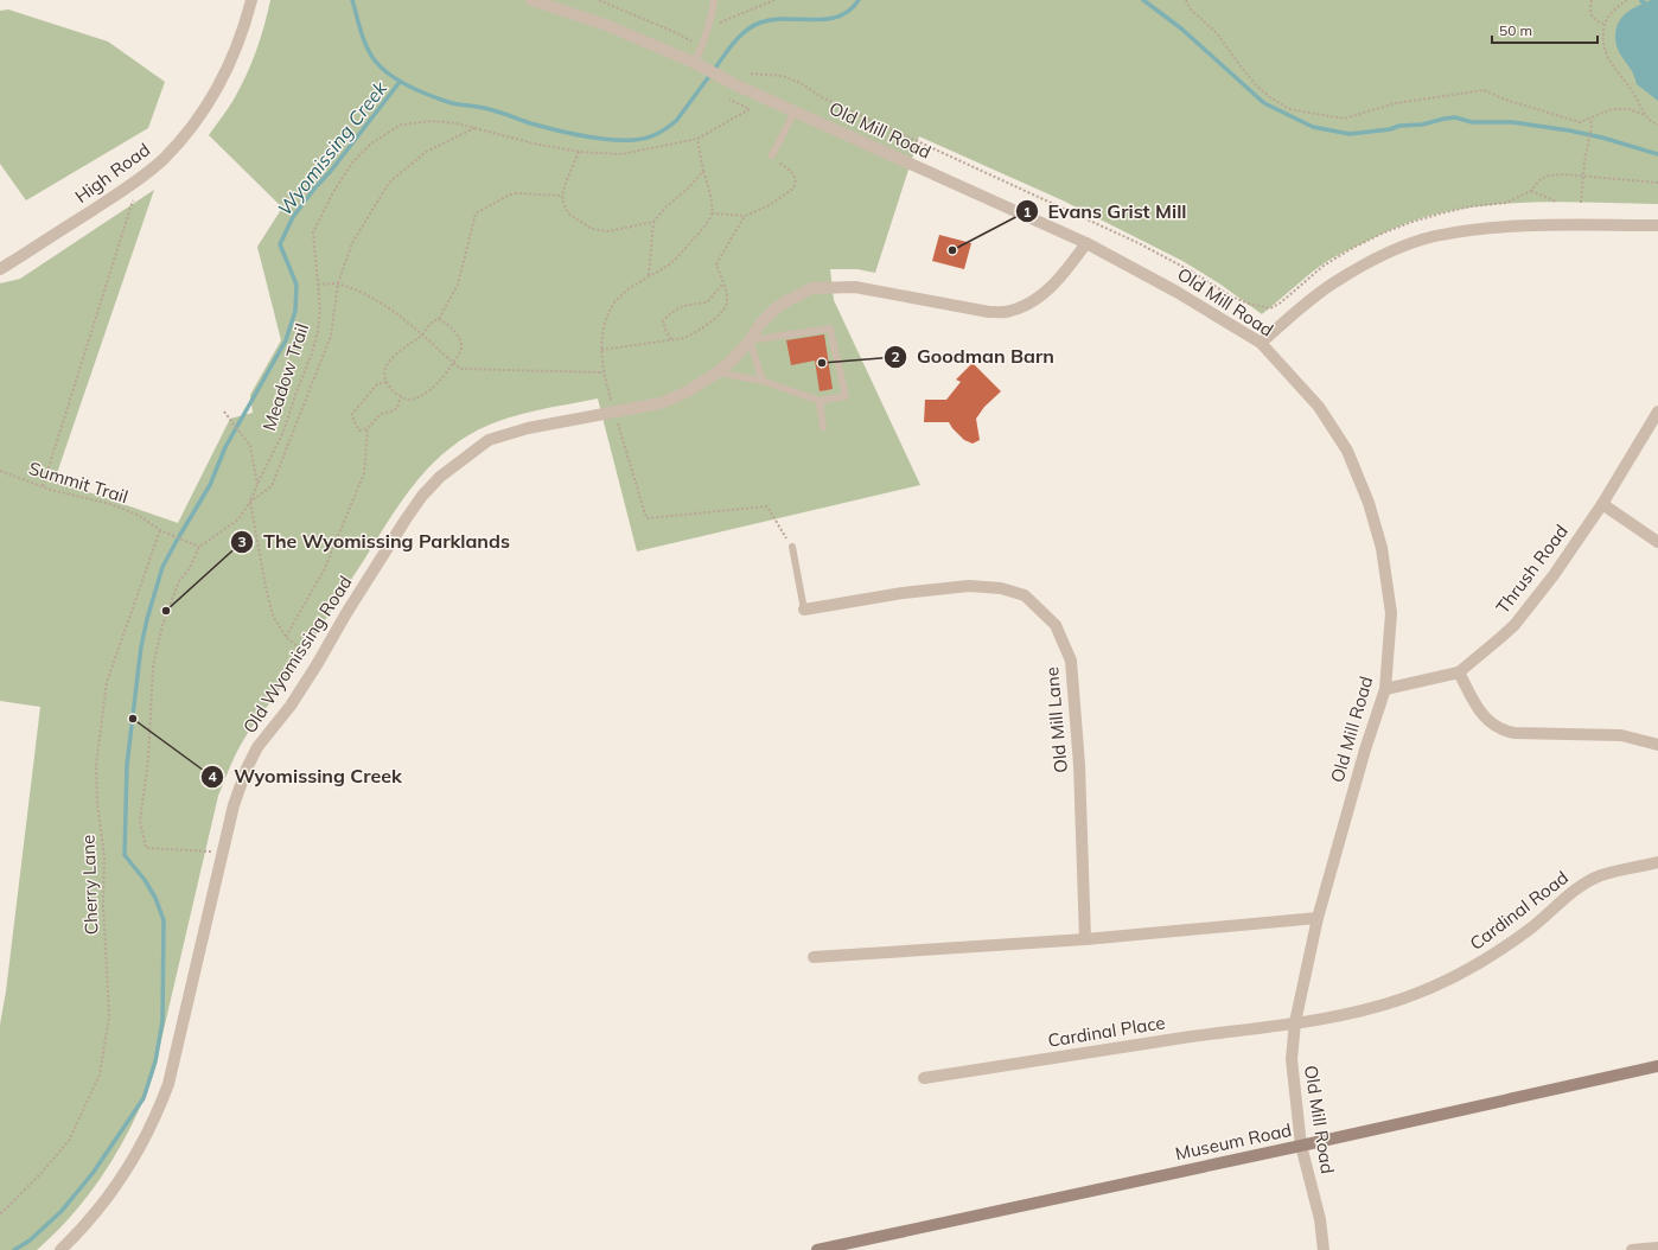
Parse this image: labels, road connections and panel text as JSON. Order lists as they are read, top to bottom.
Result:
{
  "streets": {
    "main road": ["Museum Road"],
    "street": [
      "Old Mill Road",
      "High Road",
      "Thrush Road",
      "Old Wyomissing Road",
      "Old Mill Lane",
      "Cardinal Road",
      "Cardinal Place"
    ],
    "path": ["Meadow Trail", "Summit Trail", "Cherry Lane"]
  },
  "crossings": [
    ["Old Mill Road", "Thrush Road"],
    ["Old Mill Road", "Old Wyomissing Road"],
    ["Old Mill Road", "Cardinal Road"],
    ["Old Mill Road", "Cardinal Place"],
    ["Old Mill Road", "Museum Road"],
    ["Summit Trail", "Cherry Lane"],
    ["Cardinal Road", "Cardinal Place"]
  ],
  "water": ["Wyomissing Creek"],
  "places": [
    "Evans Grist Mill",
    "Goodman Barn",
    "The Wyomissing Parklands",
    "Wyomissing Creek"
  ],
  "scale_bar": "50 m"
}
